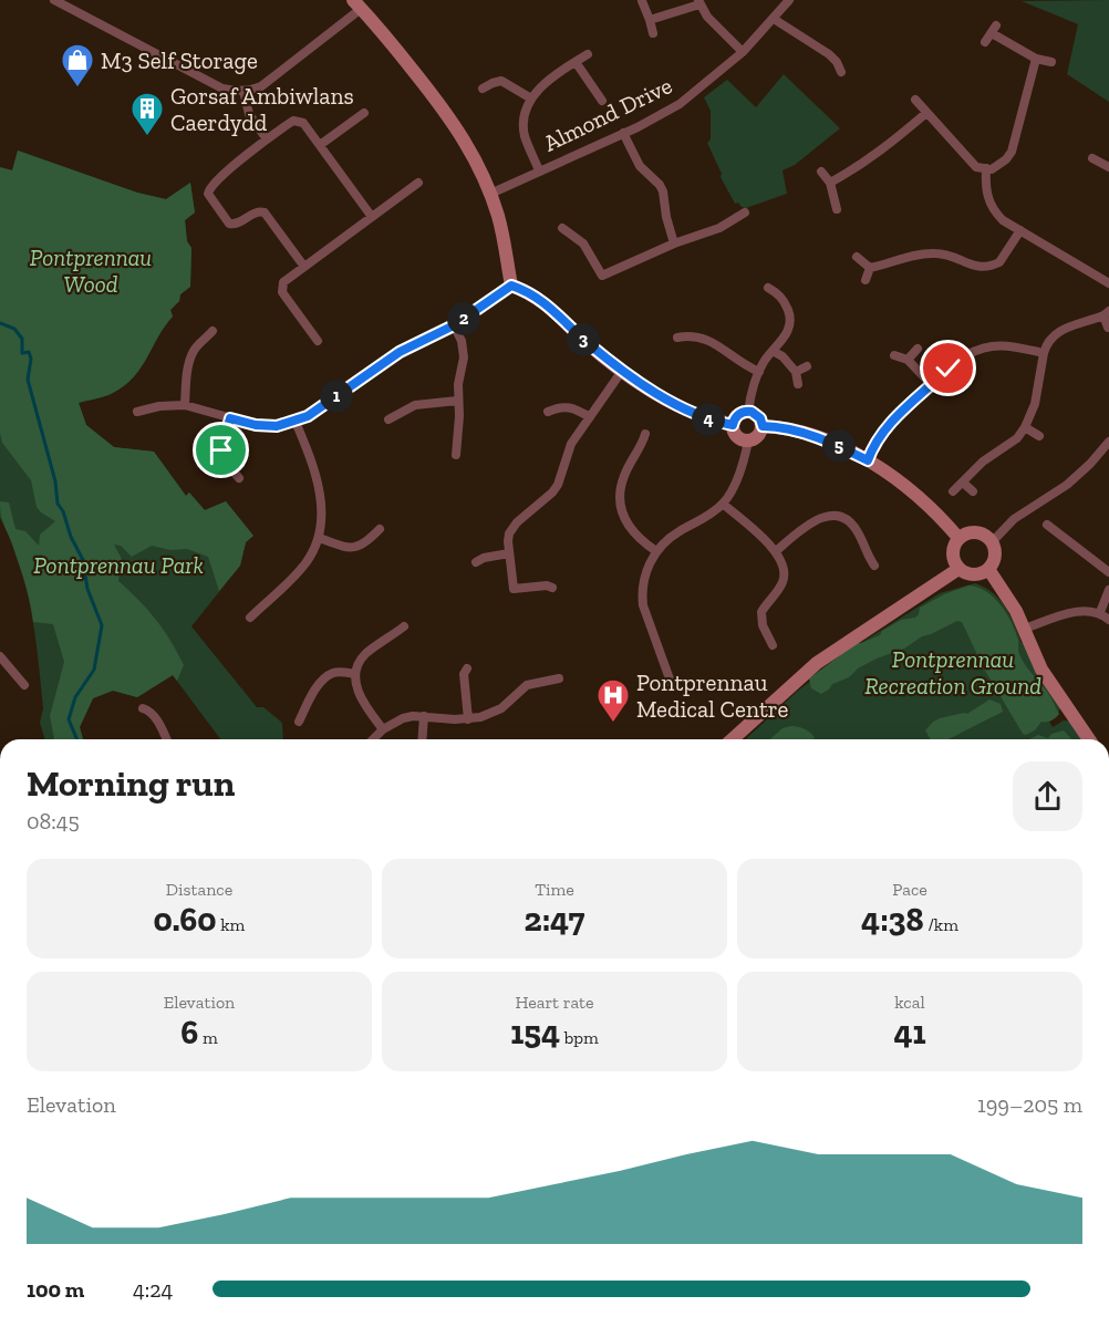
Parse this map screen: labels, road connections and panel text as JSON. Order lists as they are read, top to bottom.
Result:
{
  "streets": {
    "street": ["Almond Drive"]
  },
  "parks": ["Pontprennau Wood", "Pontprennau Park", "Pontprennau Recreation Ground"],
  "places": {
    "shop": ["M3 Self Storage"],
    "building": ["Gorsaf Ambiwlans Caerdydd"],
    "hospital": ["Pontprennau Medical Centre"]
  },
  "page": {
    "pins": [
      "2",
      "3",
      "1",
      "4",
      "5"
    ],
    "heading": ["Morning run", "08:45"],
    "stats": [
      ["Distance", "0.60 km"],
      ["Time", "2:47"],
      ["Pace", "4:38 /km"],
      ["Elevation", "6 m"],
      ["Heart rate", "154 bpm"],
      ["kcal", "41"]
    ],
    "chart": ["Elevation", "199–205 m"],
    "list": [
      {
        "name": "100 m",
        "note": "4:24"
      }
    ]
  }
}
